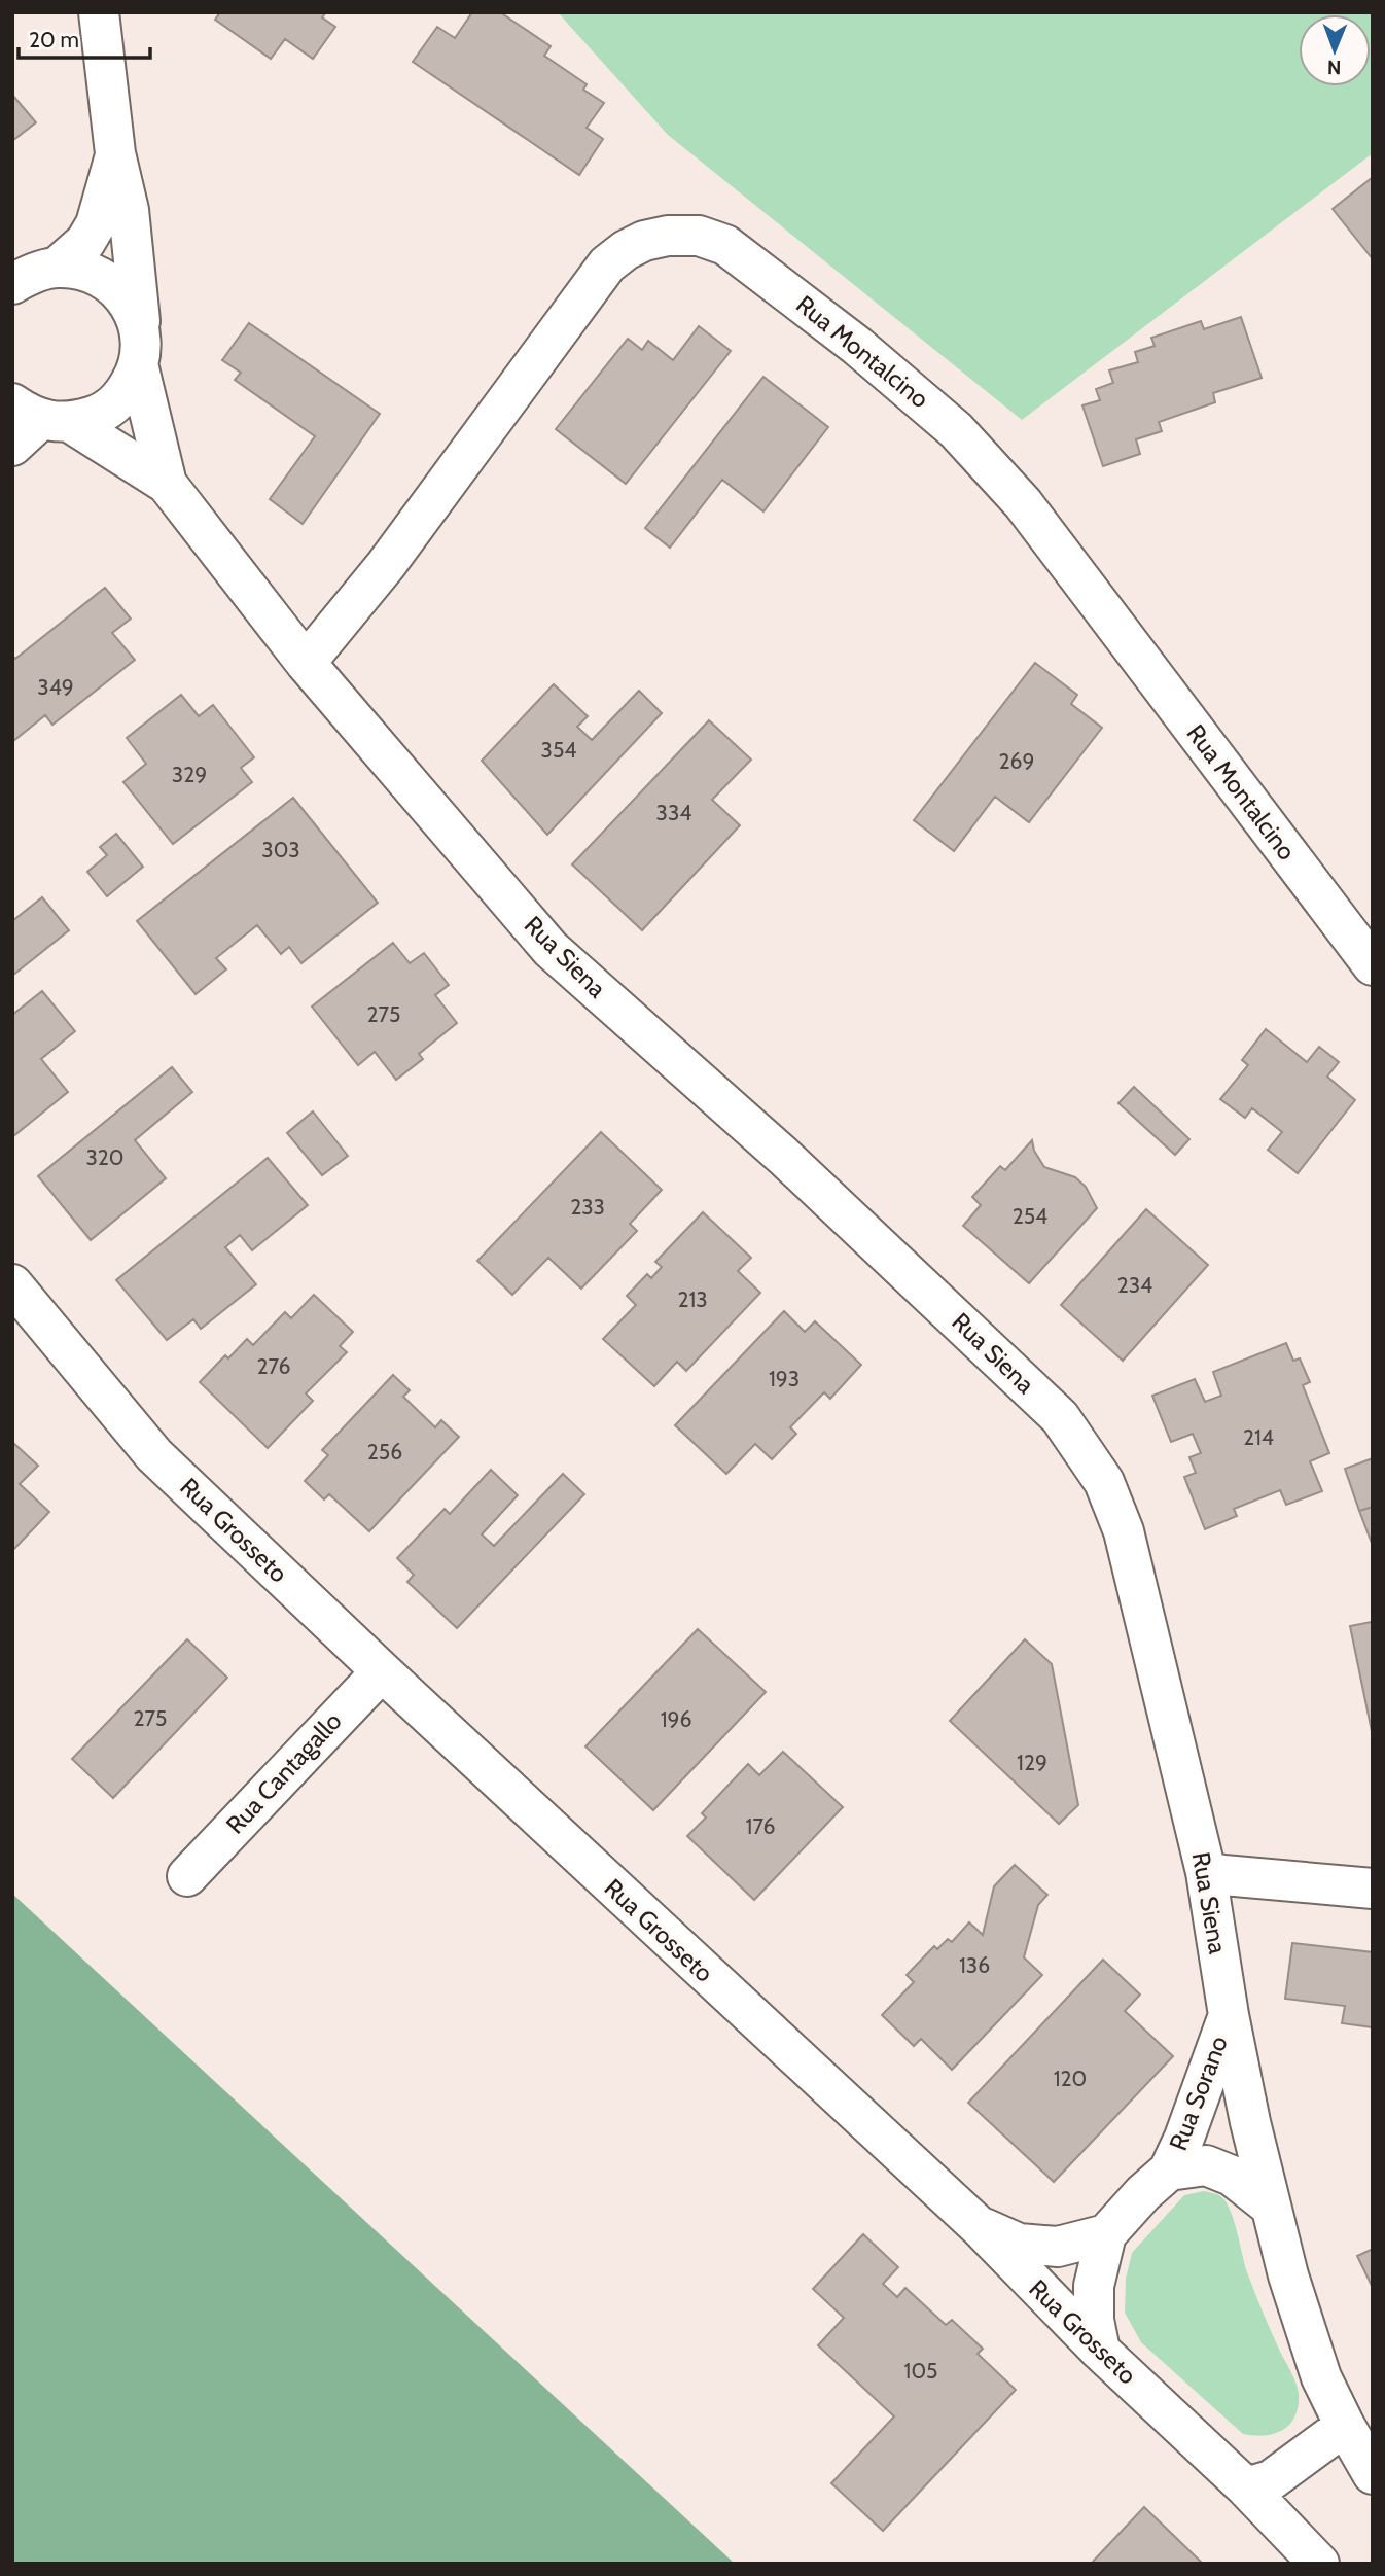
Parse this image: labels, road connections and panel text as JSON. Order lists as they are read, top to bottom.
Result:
{
  "streets": {
    "street": [
      "Rua Montalcino",
      "Rua Siena",
      "Rua Grosseto",
      "Rua Cantagallo",
      "Rua Sorano"
    ]
  },
  "crossings": [
    ["Rua Montalcino", "Rua Siena"],
    ["Rua Siena", "Rua Sorano"],
    ["Rua Grosseto", "Rua Cantagallo"],
    ["Rua Grosseto", "Rua Sorano"]
  ],
  "house_numbers": [
    "349",
    "354",
    "269",
    "329",
    "334",
    "303",
    "275",
    "320",
    "233",
    "254",
    "234",
    "213",
    "276",
    "193",
    "214",
    "256",
    "275",
    "196",
    "129",
    "176",
    "136",
    "120",
    "105"
  ],
  "scale_bar": "20 m",
  "north": "bottom"
}
